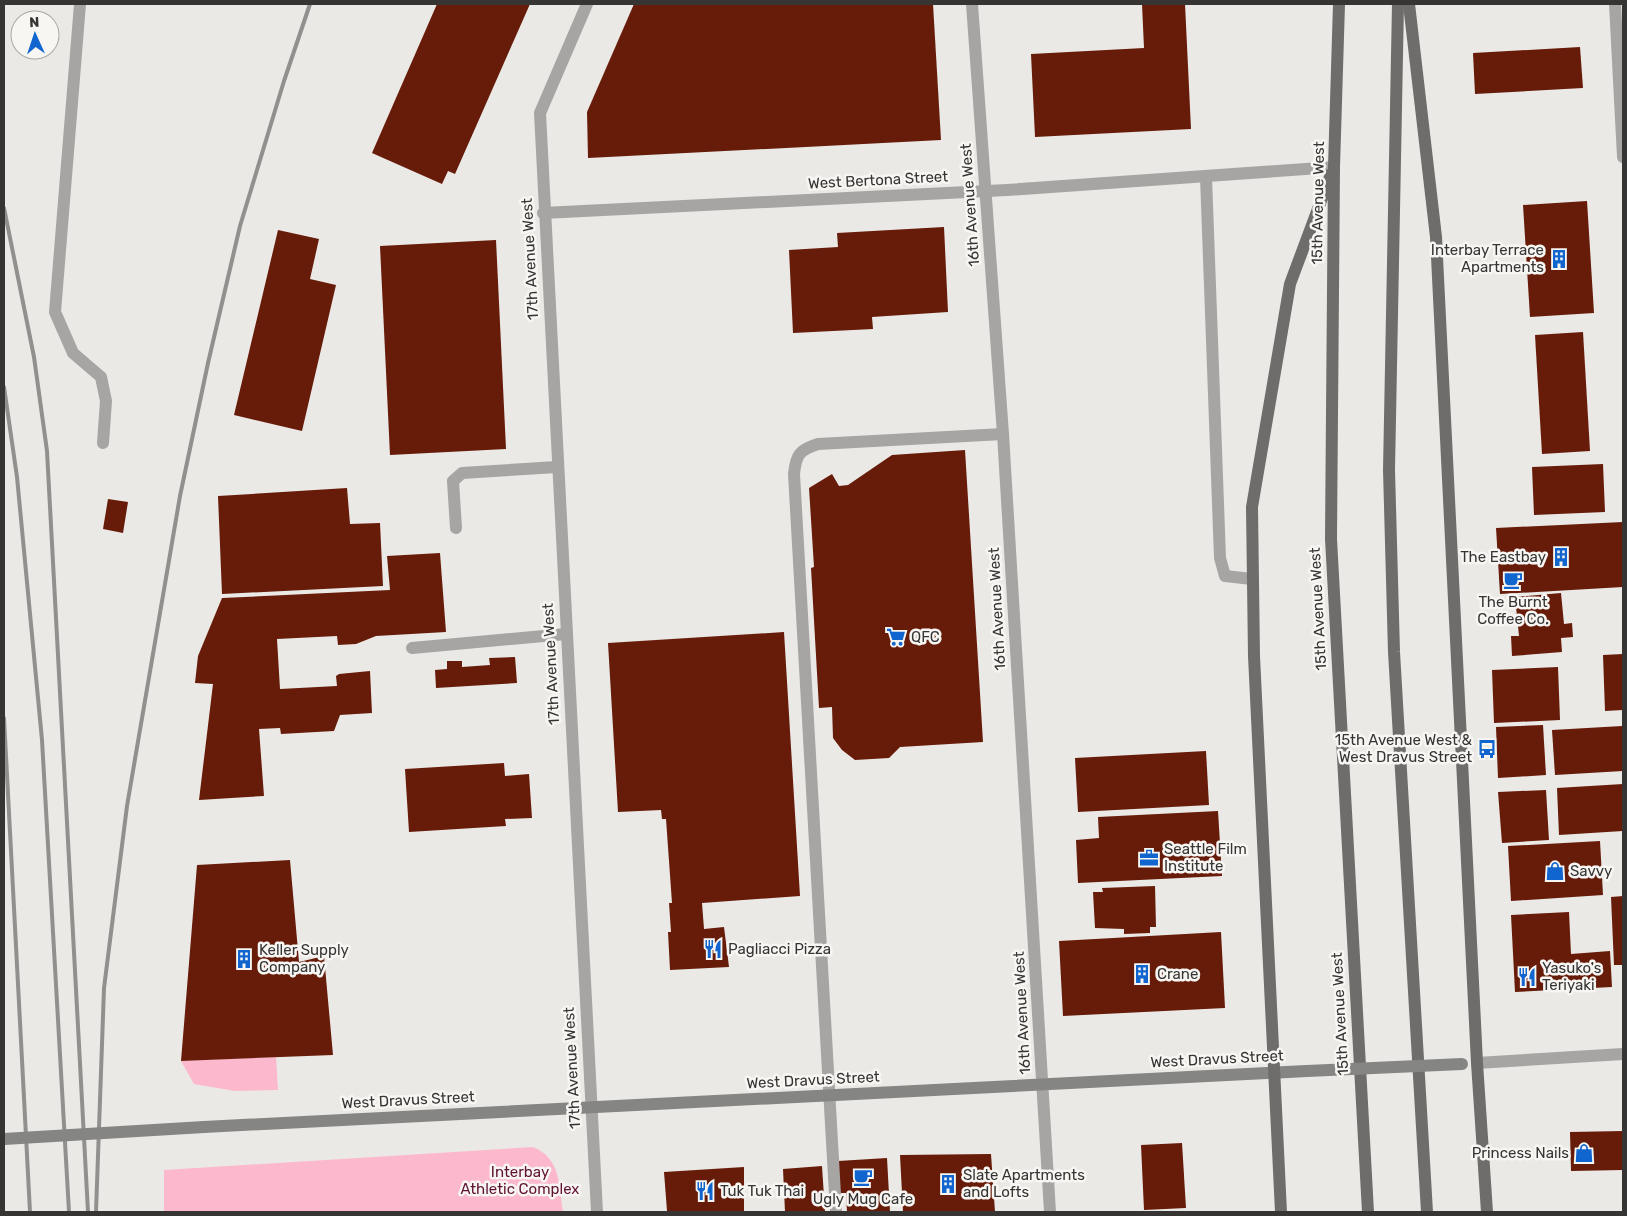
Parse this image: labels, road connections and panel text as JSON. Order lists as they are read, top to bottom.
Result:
{
  "streets": {
    "main road": ["15th Avenue West", "West Dravus Street"],
    "street": ["West Bertona Street", "16th Avenue West", "17th Avenue West"]
  },
  "crossings": [
    ["West Bertona Street", "15th Avenue West"],
    ["West Bertona Street", "16th Avenue West"],
    ["West Bertona Street", "17th Avenue West"],
    ["16th Avenue West", "West Dravus Street"],
    ["17th Avenue West", "West Dravus Street"]
  ],
  "parks": ["Interbay Athletic Complex"],
  "places": {
    "building": [
      "Interbay Terrace Apartments",
      "The Eastbay",
      "Keller Supply Company",
      "Crane",
      "Slate Apartments and Lofts"
    ],
    "cafe": ["The Burnt Coffee Co.", "Ugly Mug Cafe"],
    "supermarket": ["QFC"],
    "bus stop": ["15th Avenue West & West Dravus Street"],
    "office": ["Seattle Film Institute"],
    "shop": ["Savvy", "Princess Nails"],
    "restaurant": ["Pagliacci Pizza", "Yasuko's Teriyaki", "Tuk Tuk Thai"]
  },
  "north": "top"
}
